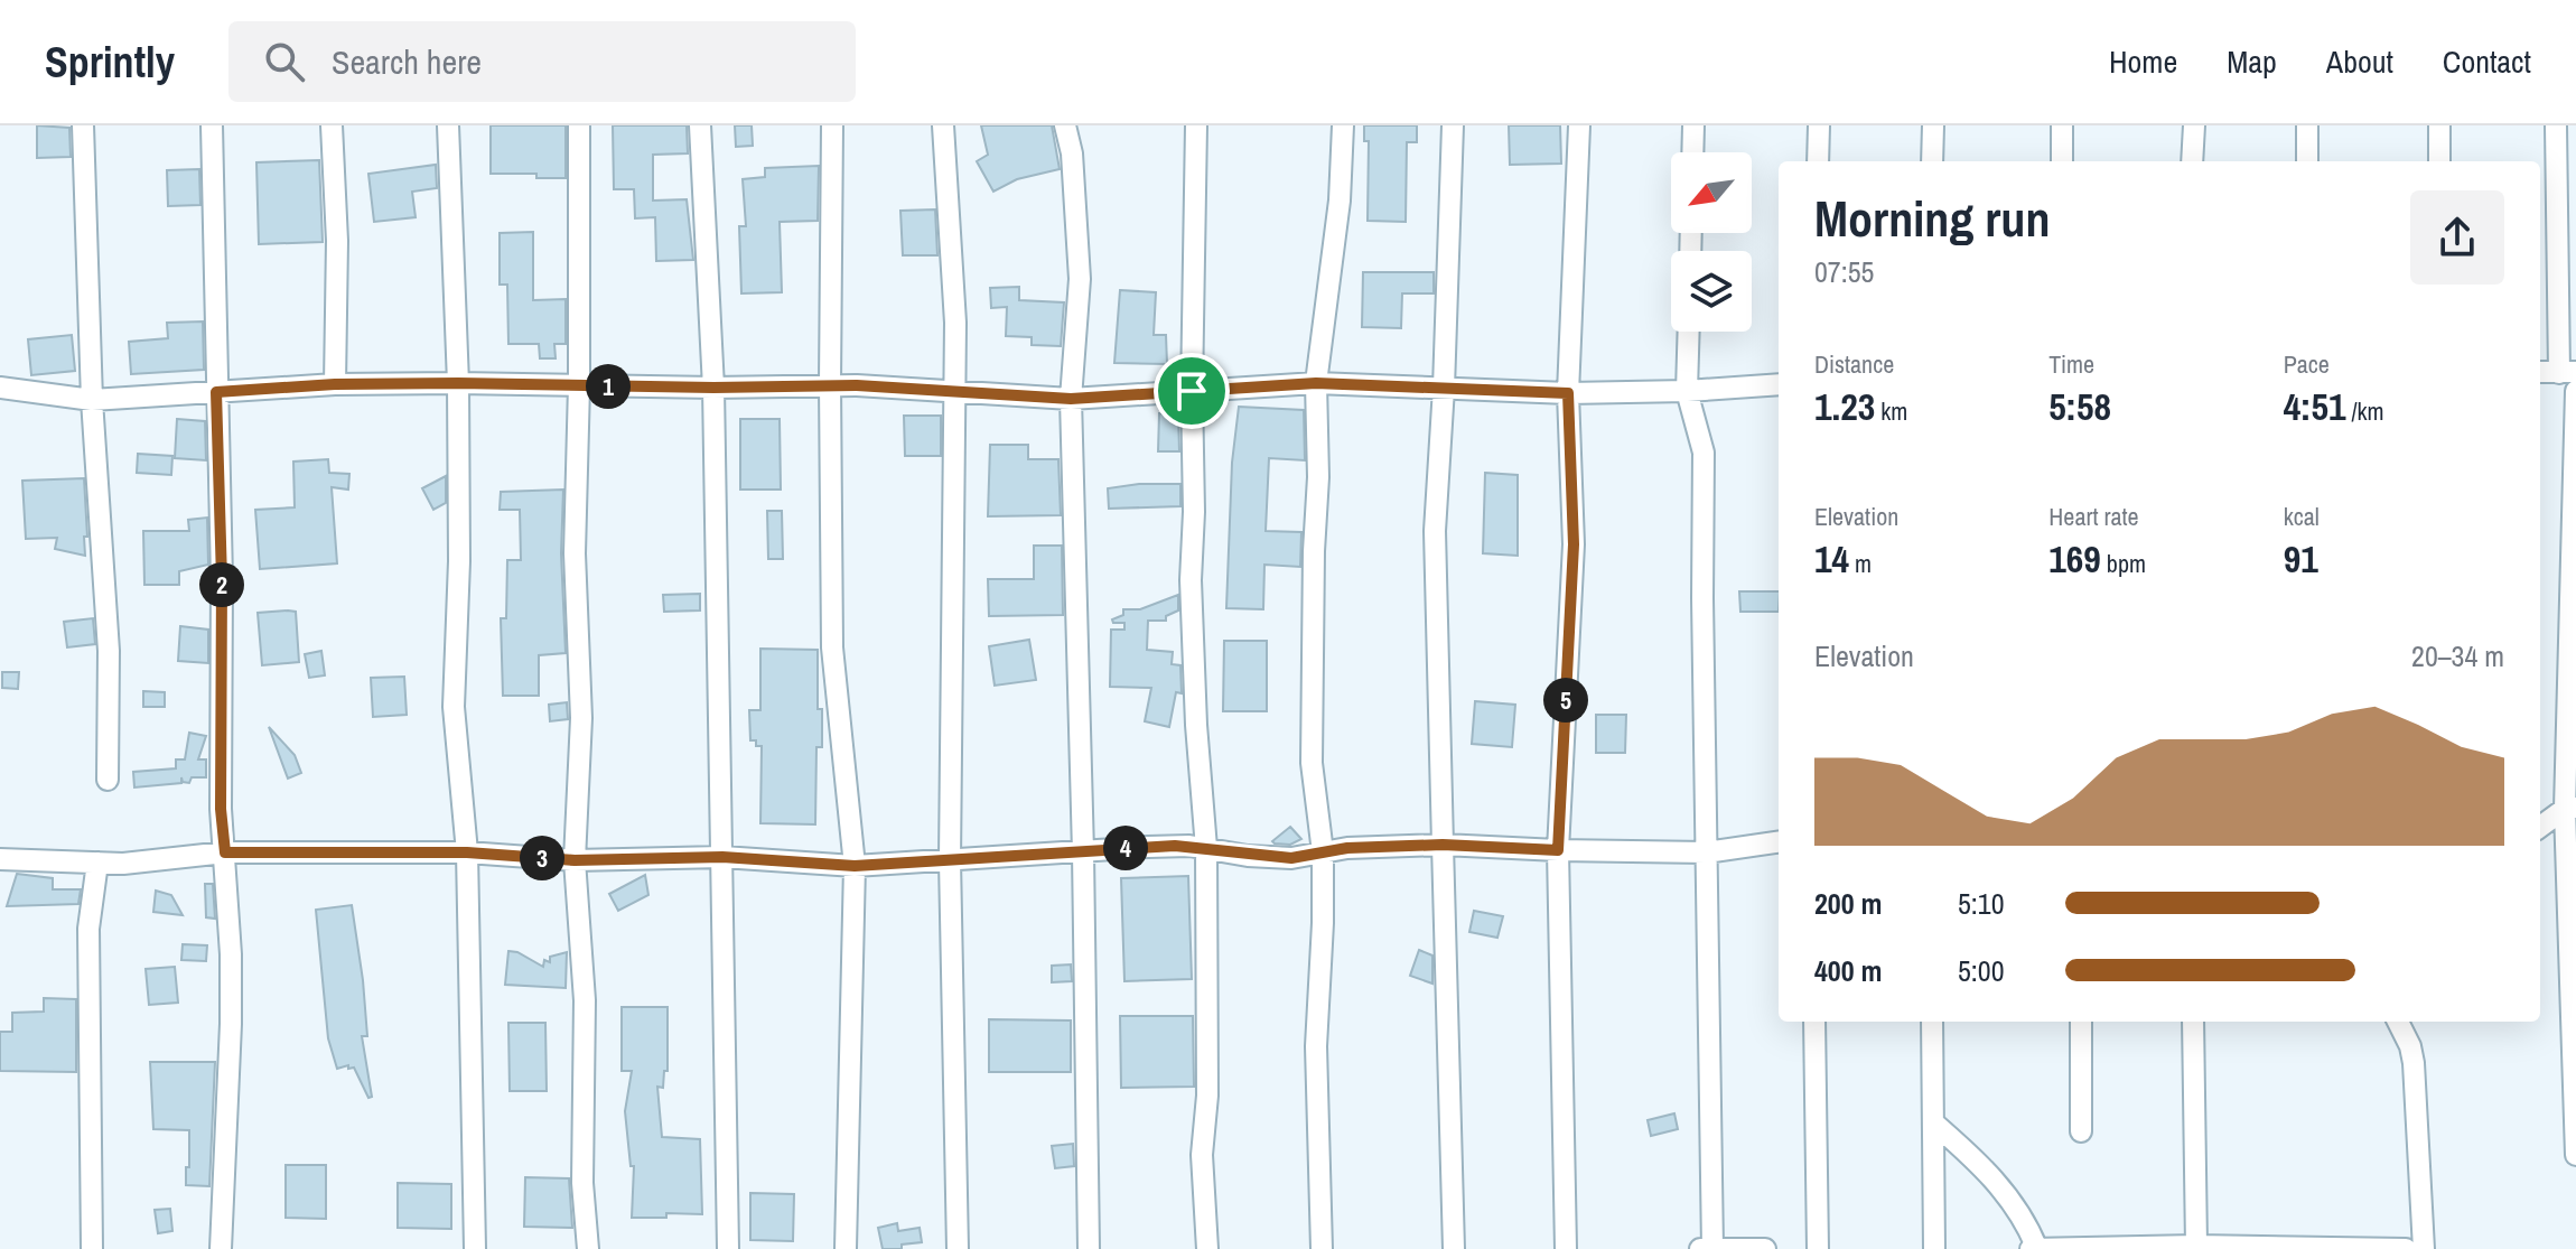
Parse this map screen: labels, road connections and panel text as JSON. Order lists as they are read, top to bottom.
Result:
{
  "north": "bottom left",
  "page": {
    "header": "Sprintly",
    "search": "Search here",
    "nav": [
      "Home",
      "Map",
      "About",
      "Contact"
    ],
    "heading": ["Morning run", "07:55"],
    "stats": [
      ["Distance", "1.23 km"],
      ["Time", "5:58"],
      ["Pace", "4:51 /km"],
      ["Elevation", "14 m"],
      ["Heart rate", "169 bpm"],
      ["kcal", "91"]
    ],
    "pins": [
      "1",
      "2",
      "5",
      "4",
      "3"
    ],
    "chart": ["Elevation", "20–34 m"],
    "list": [
      {
        "name": "200 m",
        "note": "5:10"
      },
      {
        "name": "400 m",
        "note": "5:00"
      }
    ]
  }
}
